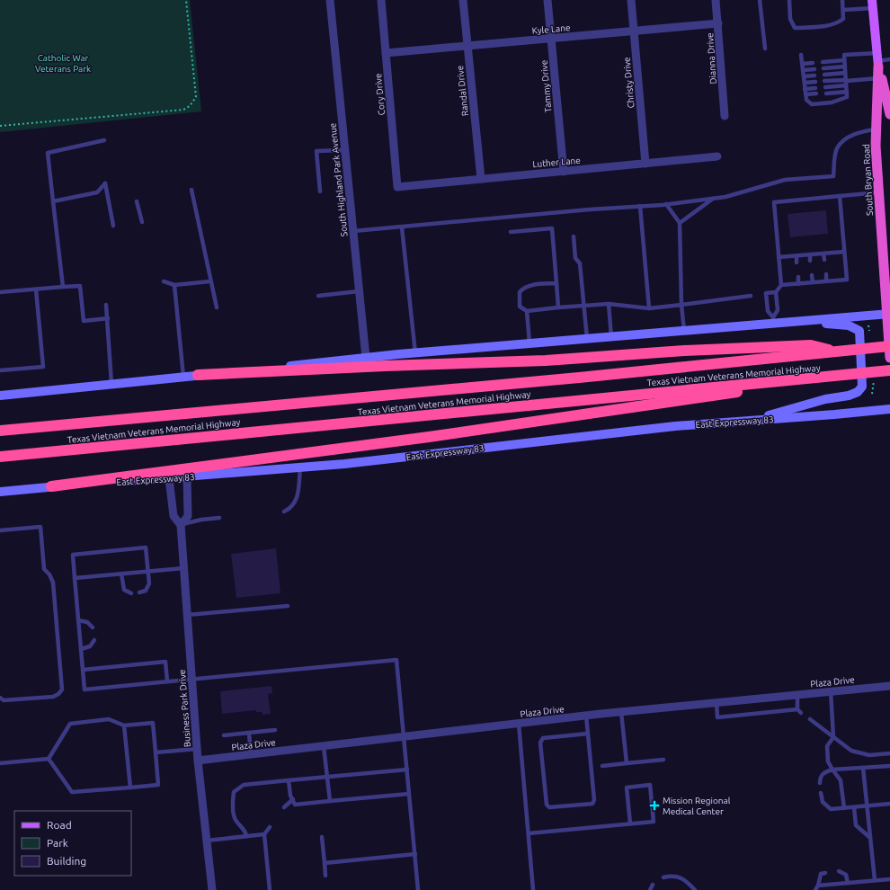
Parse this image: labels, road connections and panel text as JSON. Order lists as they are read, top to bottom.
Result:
{
  "streets": {
    "highway": ["South Bryan Road", "Texas Vietnam Veterans Memorial Highway"],
    "main road": ["East Expressway 83"],
    "street": [
      "Kyle Lane",
      "Dianna Drive",
      "Christy Drive",
      "Tammy Drive",
      "Randal Drive",
      "Cory Drive",
      "Luther Lane",
      "South Highland Park Avenue",
      "Plaza Drive",
      "Business Park Drive"
    ]
  },
  "crossings": [
    ["Kyle Lane", "Dianna Drive"],
    ["Kyle Lane", "Christy Drive"],
    ["Kyle Lane", "Tammy Drive"],
    ["Kyle Lane", "Randal Drive"],
    ["Kyle Lane", "Cory Drive"],
    ["Christy Drive", "Luther Lane"],
    ["Tammy Drive", "Luther Lane"],
    ["Randal Drive", "Luther Lane"],
    ["Cory Drive", "Luther Lane"],
    ["East Expressway 83", "Business Park Drive"],
    ["Plaza Drive", "Business Park Drive"]
  ],
  "parks": ["Catholic War Veterans Park"],
  "places": {
    "health": ["Mission Regional Medical Center"]
  },
  "legend": ["Road", "Park", "Building"]
}
